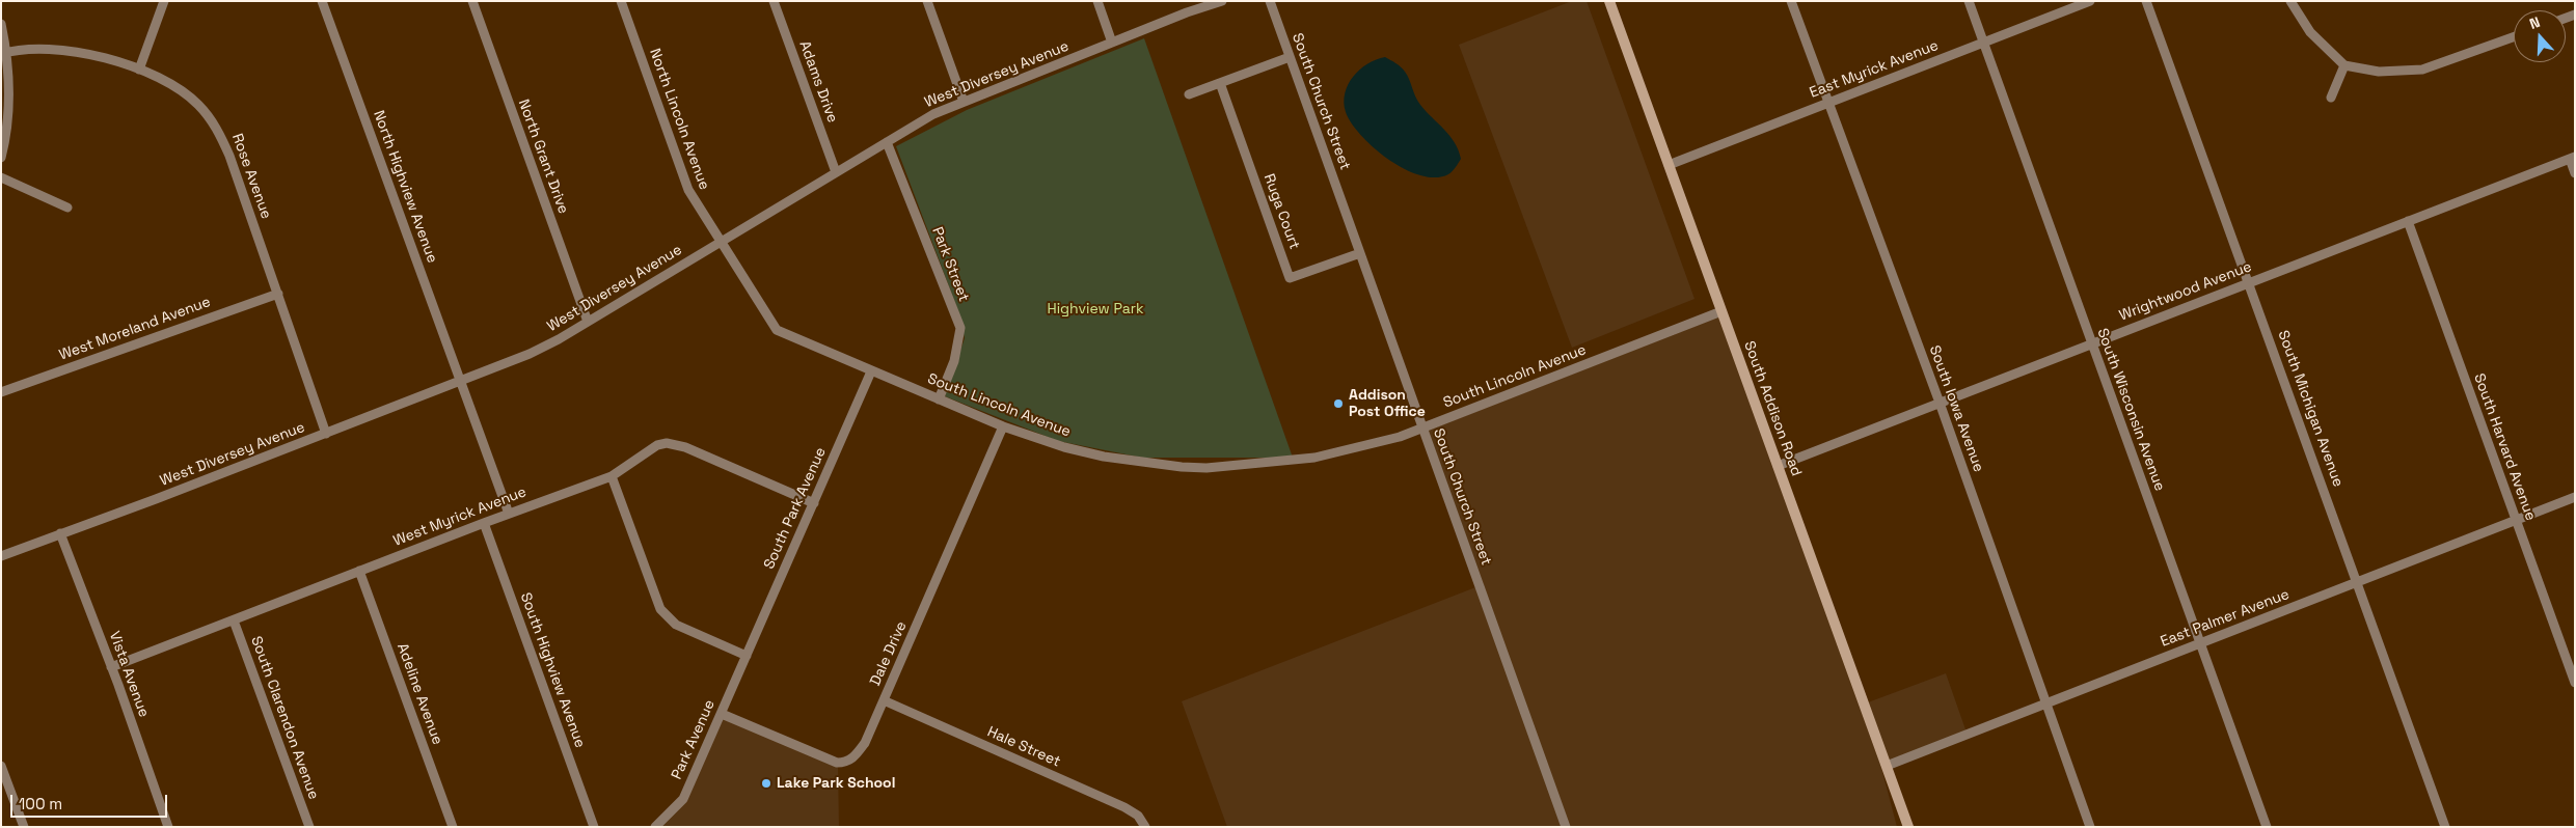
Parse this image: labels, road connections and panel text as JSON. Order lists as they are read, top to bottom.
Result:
{
  "streets": {
    "street": [
      "East Myrick Avenue",
      "West Diversey Avenue",
      "Adams Drive",
      "South Church Street",
      "North Lincoln Avenue",
      "North Grant Drive",
      "Rose Avenue",
      "North Highview Avenue",
      "Ruga Court",
      "Park Street",
      "Wrightwood Avenue",
      "West Moreland Avenue",
      "South Lincoln Avenue",
      "South Addison Road",
      "South Iowa Avenue",
      "South Michigan Avenue",
      "South Wisconsin Avenue",
      "South Harvard Avenue",
      "South Park Avenue",
      "West Myrick Avenue",
      "East Palmer Avenue",
      "Dale Drive",
      "South Highview Avenue",
      "Vista Avenue",
      "Adeline Avenue",
      "South Clarendon Avenue",
      "Park Avenue",
      "Hale Street"
    ]
  },
  "crossings": [
    ["East Myrick Avenue", "South Addison Road"],
    ["East Myrick Avenue", "South Iowa Avenue"],
    ["East Myrick Avenue", "South Wisconsin Avenue"],
    ["West Diversey Avenue", "Adams Drive"],
    ["West Diversey Avenue", "North Lincoln Avenue"],
    ["West Diversey Avenue", "North Grant Drive"],
    ["West Diversey Avenue", "Rose Avenue"],
    ["West Diversey Avenue", "North Highview Avenue"],
    ["West Diversey Avenue", "Park Street"],
    ["West Diversey Avenue", "South Lincoln Avenue"],
    ["West Diversey Avenue", "Vista Avenue"],
    ["South Church Street", "Ruga Court"],
    ["South Church Street", "South Lincoln Avenue"],
    ["North Lincoln Avenue", "South Lincoln Avenue"],
    ["Rose Avenue", "West Moreland Avenue"],
    ["Park Street", "South Lincoln Avenue"],
    ["Wrightwood Avenue", "South Addison Road"],
    ["Wrightwood Avenue", "South Iowa Avenue"],
    ["Wrightwood Avenue", "South Michigan Avenue"],
    ["Wrightwood Avenue", "South Wisconsin Avenue"],
    ["Wrightwood Avenue", "South Harvard Avenue"],
    ["South Lincoln Avenue", "South Addison Road"],
    ["South Lincoln Avenue", "South Park Avenue"],
    ["South Lincoln Avenue", "Dale Drive"],
    ["South Addison Road", "East Palmer Avenue"],
    ["South Iowa Avenue", "East Palmer Avenue"],
    ["South Michigan Avenue", "East Palmer Avenue"],
    ["South Wisconsin Avenue", "East Palmer Avenue"],
    ["South Harvard Avenue", "East Palmer Avenue"],
    ["South Park Avenue", "West Myrick Avenue"],
    ["South Park Avenue", "Park Avenue"],
    ["West Myrick Avenue", "South Highview Avenue"],
    ["West Myrick Avenue", "Vista Avenue"],
    ["West Myrick Avenue", "Adeline Avenue"],
    ["West Myrick Avenue", "South Clarendon Avenue"],
    ["Dale Drive", "Park Avenue"],
    ["Dale Drive", "Hale Street"]
  ],
  "parks": ["Highview Park"],
  "places": ["Addison Post Office", "Lake Park School"],
  "scale_bar": "100 m",
  "north": "top"
}
